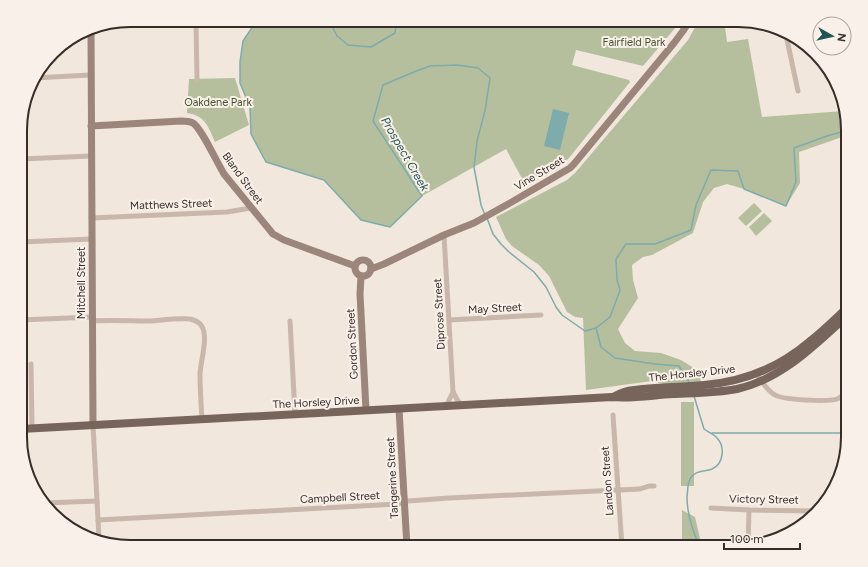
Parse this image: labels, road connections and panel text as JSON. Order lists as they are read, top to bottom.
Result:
{
  "streets": {
    "main road": ["The Horsley Drive"],
    "street": [
      "Vine Street",
      "Bland Street",
      "Matthews Street",
      "Mitchell Street",
      "May Street",
      "Diprose Street",
      "Gordon Street",
      "Tangerine Street",
      "Landon Street",
      "Campbell Street",
      "Victory Street"
    ]
  },
  "crossings": [
    ["Vine Street", "Bland Street"],
    ["Vine Street", "Diprose Street"],
    ["Vine Street", "Gordon Street"],
    ["Bland Street", "Matthews Street"],
    ["Bland Street", "Mitchell Street"],
    ["Bland Street", "Gordon Street"],
    ["Matthews Street", "Mitchell Street"],
    ["Mitchell Street", "The Horsley Drive"],
    ["Mitchell Street", "Campbell Street"],
    ["May Street", "Diprose Street"],
    ["Diprose Street", "The Horsley Drive"],
    ["Gordon Street", "The Horsley Drive"],
    ["The Horsley Drive", "Tangerine Street"],
    ["Tangerine Street", "Campbell Street"],
    ["Landon Street", "Campbell Street"]
  ],
  "water": ["Prospect Creek"],
  "parks": ["Fairfield Park", "Oakdene Park"],
  "scale_bar": "100 m",
  "north": "right"
}
